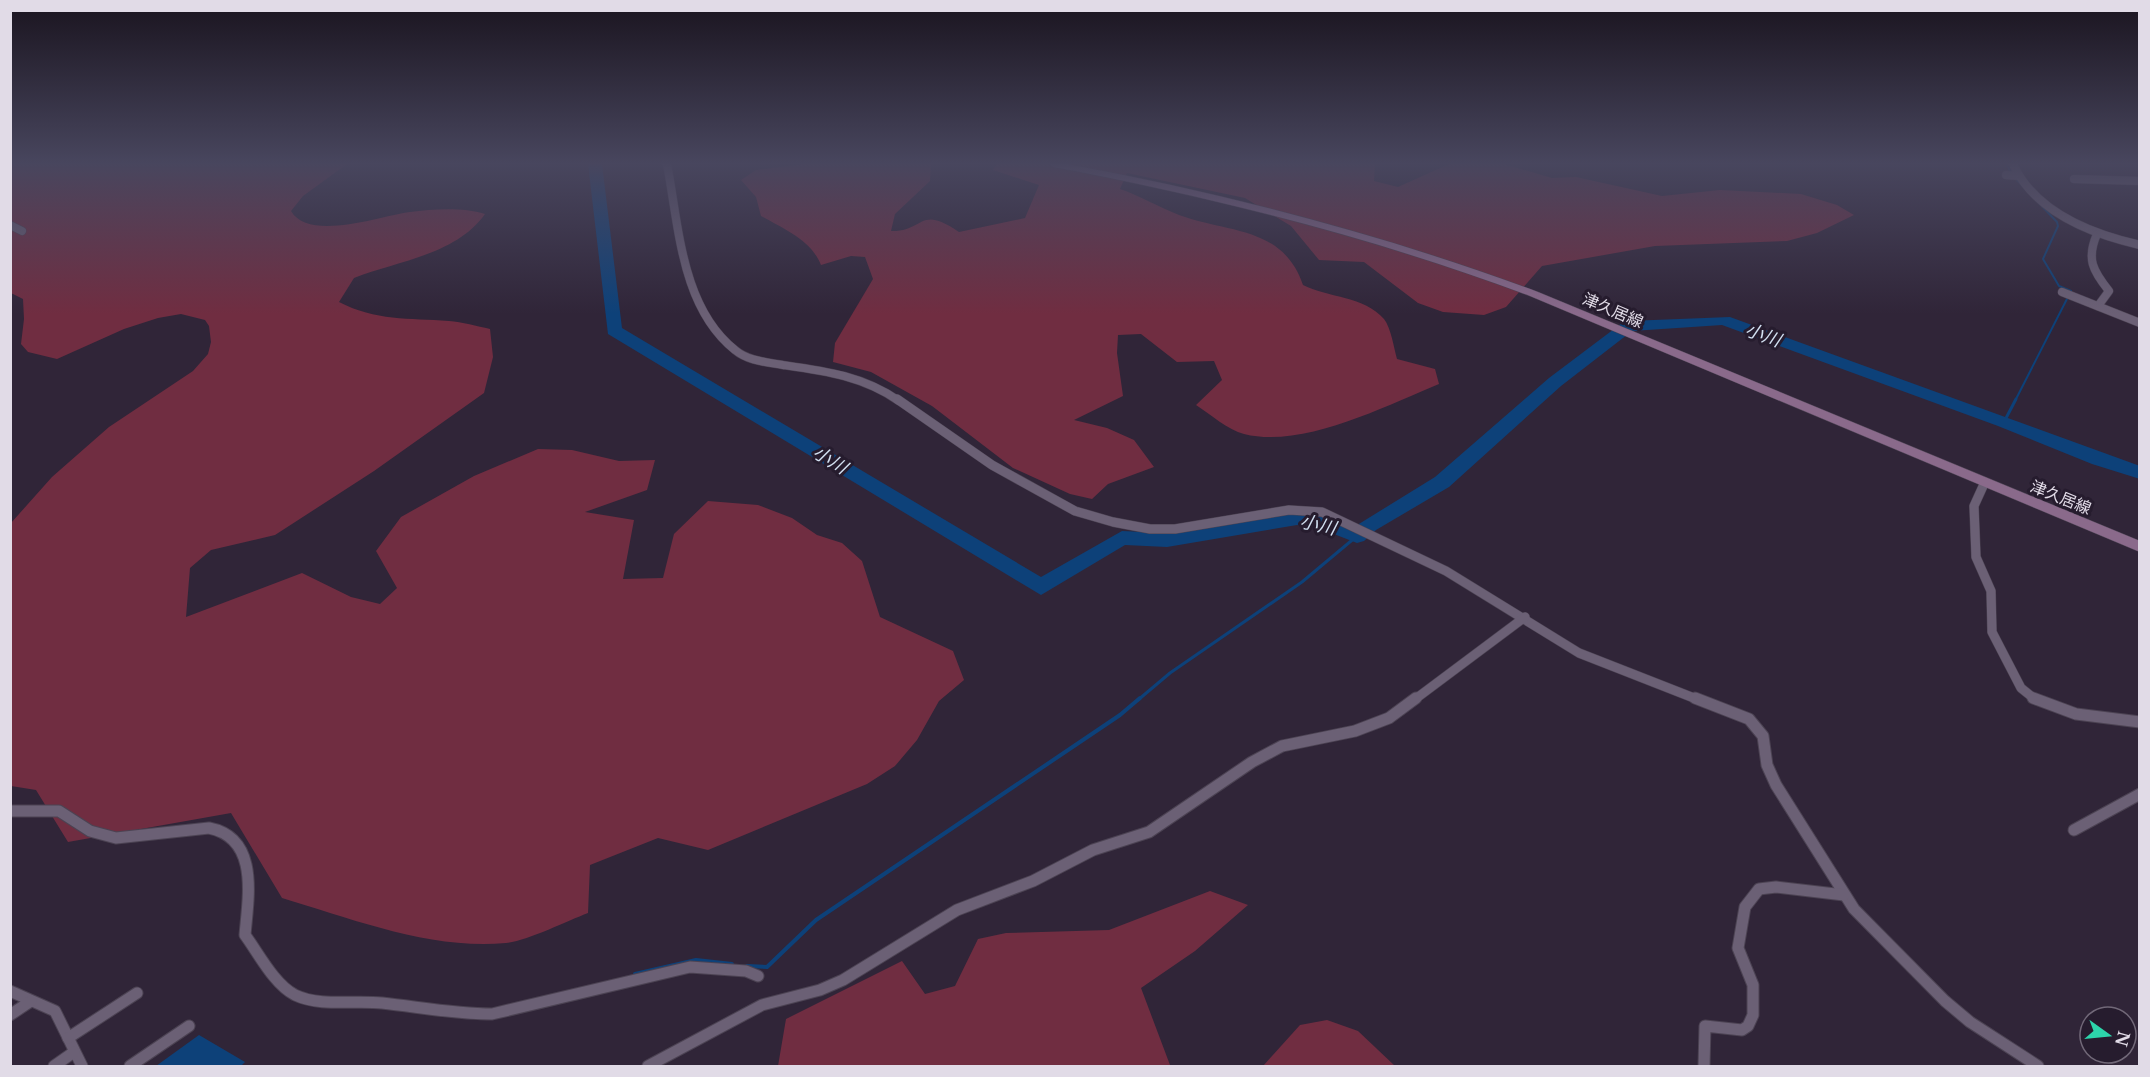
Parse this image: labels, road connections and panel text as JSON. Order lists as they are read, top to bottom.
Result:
{
  "streets": {
    "main road": ["津久居線"]
  },
  "water": ["小川"],
  "north": "right"
}
